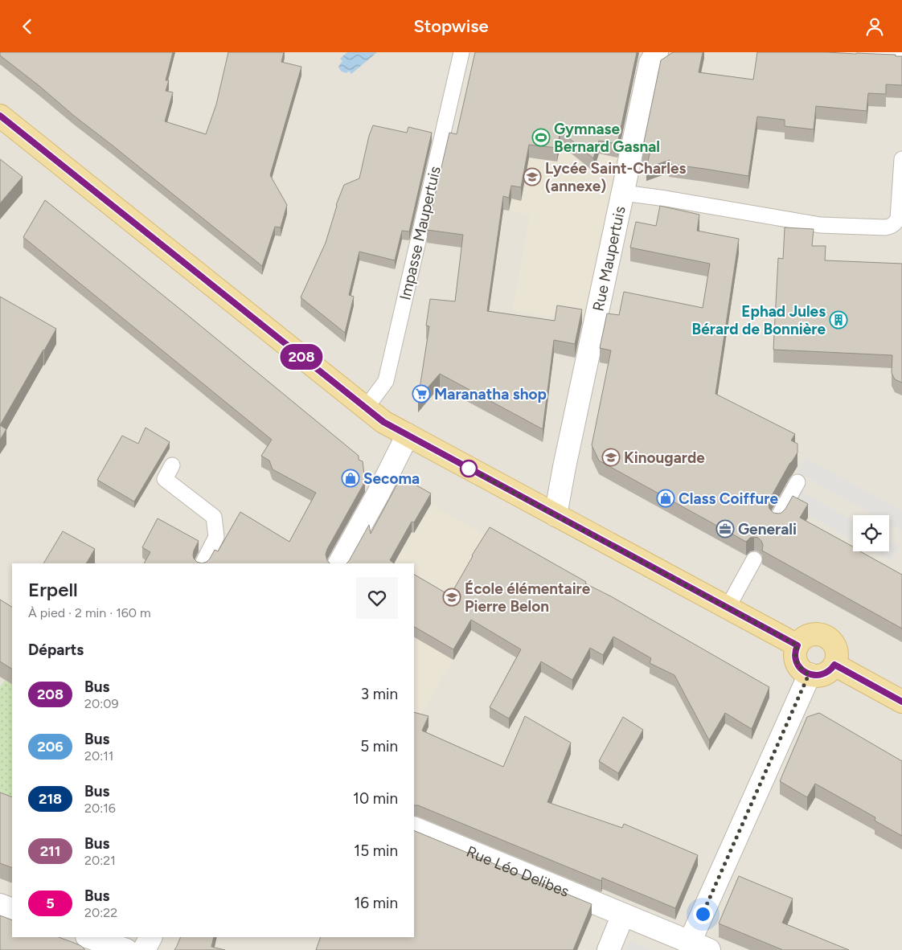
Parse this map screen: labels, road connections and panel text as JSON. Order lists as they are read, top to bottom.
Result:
{
  "streets": {
    "street": ["Rue Maupertuis", "Rue Léo Delibes"],
    "lane": ["Impasse Maupertuis"]
  },
  "places": {
    "sports": ["Gymnase Bernard Gasnal"],
    "school or university": ["Lycée Saint-Charles (annexe)", "Kinougarde", "École élémentaire Pierre Belon"],
    "building": ["Ephad Jules Bérard de Bonnière"],
    "supermarket": ["Maranatha shop"],
    "shop": ["Secoma", "Class Coiffure"],
    "office": ["Generali"]
  },
  "lines": ["bus line 208"],
  "page": {
    "header": "Stopwise",
    "on_map": "208",
    "heading": [
      ["Erpell", "À pied · 2 min · 160 m"],
      "Départs"
    ],
    "list": [
      {
        "mark": "208",
        "name": "Bus",
        "note": "20:09",
        "value": "3 min"
      },
      {
        "mark": "206",
        "name": "Bus",
        "note": "20:11",
        "value": "5 min"
      },
      {
        "mark": "218",
        "name": "Bus",
        "note": "20:16",
        "value": "10 min"
      },
      {
        "mark": "211",
        "name": "Bus",
        "note": "20:21",
        "value": "15 min"
      },
      {
        "mark": "5",
        "name": "Bus",
        "note": "20:22",
        "value": "16 min"
      }
    ]
  }
}
